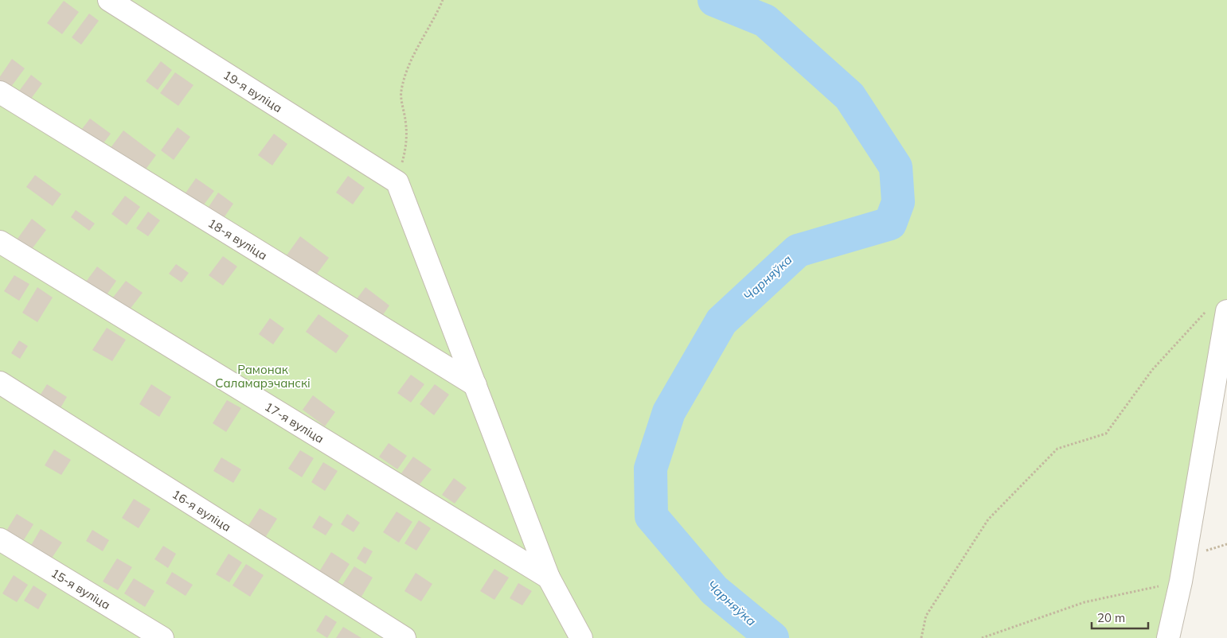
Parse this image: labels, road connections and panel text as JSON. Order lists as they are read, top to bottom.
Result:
{
  "streets": {
    "street": [
      "19-я вуліца",
      "18-я вуліца",
      "17-я вуліца",
      "16-я вуліца",
      "15-я вуліца"
    ]
  },
  "water": ["Чарняўка"],
  "parks": ["Рамонак Саламарэчанскі"],
  "scale_bar": "20 m"
}
